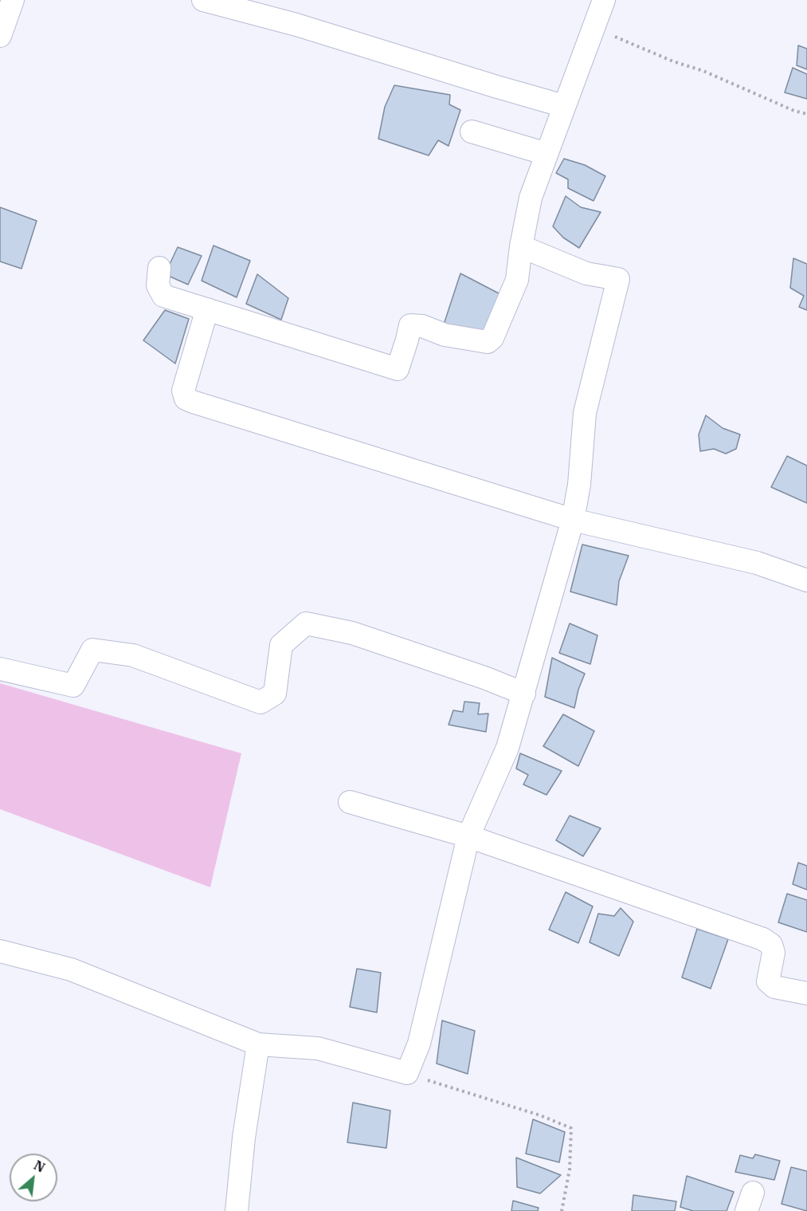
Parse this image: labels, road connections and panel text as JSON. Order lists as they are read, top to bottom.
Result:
{
  "north": "top right"
}
